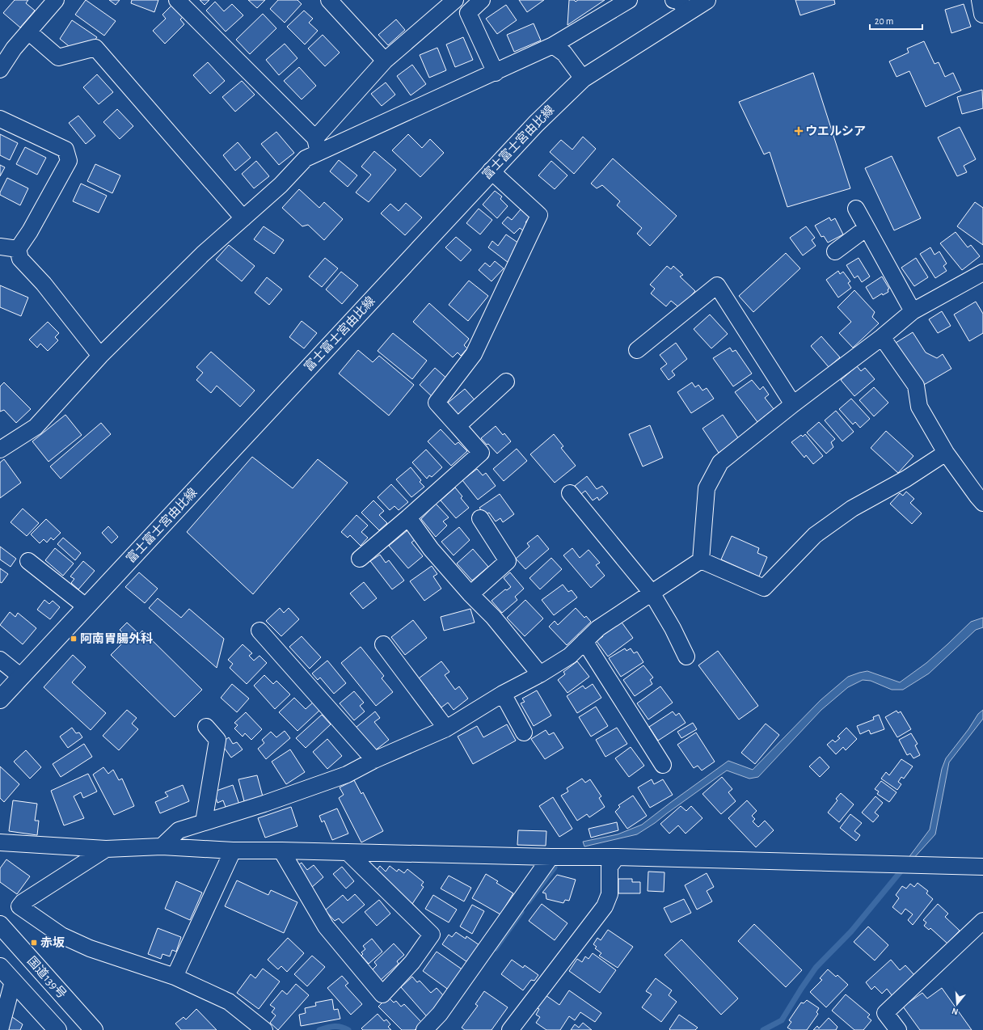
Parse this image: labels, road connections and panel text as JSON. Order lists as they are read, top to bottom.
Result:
{
  "streets": {
    "main road": ["富士富士宮由比線", "国道139号"]
  },
  "places": {
    "health": ["ウエルシア"],
    "transit": ["阿南胃腸外科", "赤坂"]
  },
  "scale_bar": "20 m",
  "north": "bottom"
}
